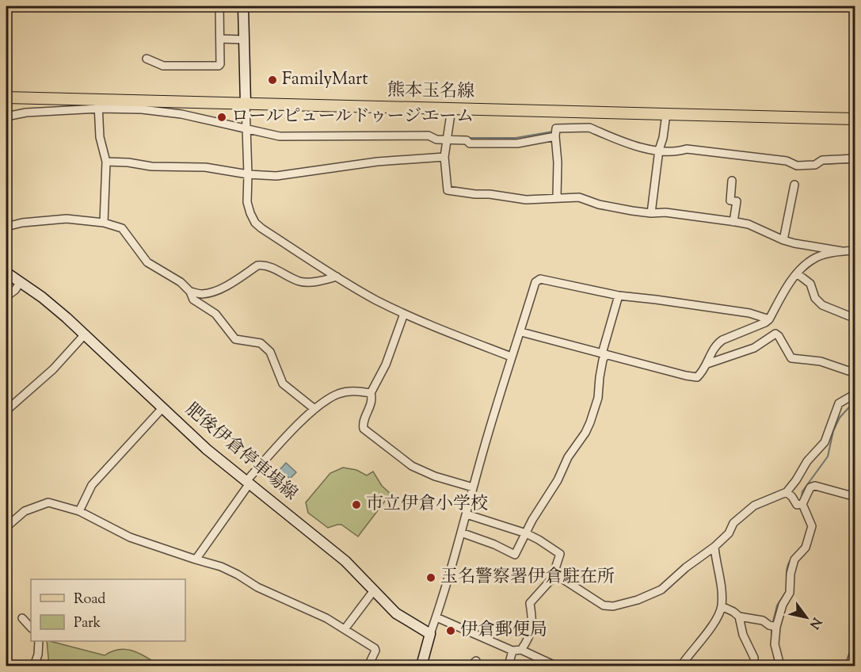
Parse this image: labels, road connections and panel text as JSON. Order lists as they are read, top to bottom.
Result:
{
  "streets": {
    "main road": ["熊本玉名線", "肥後伊倉停車場線"]
  },
  "places": [
    "FamilyMart",
    "ロールピュールドゥージエーム",
    "市立伊倉小学校",
    "玉名警察署伊倉駐在所",
    "伊倉郵便局"
  ],
  "legend": ["Road", "Park"],
  "north": "bottom right"
}
